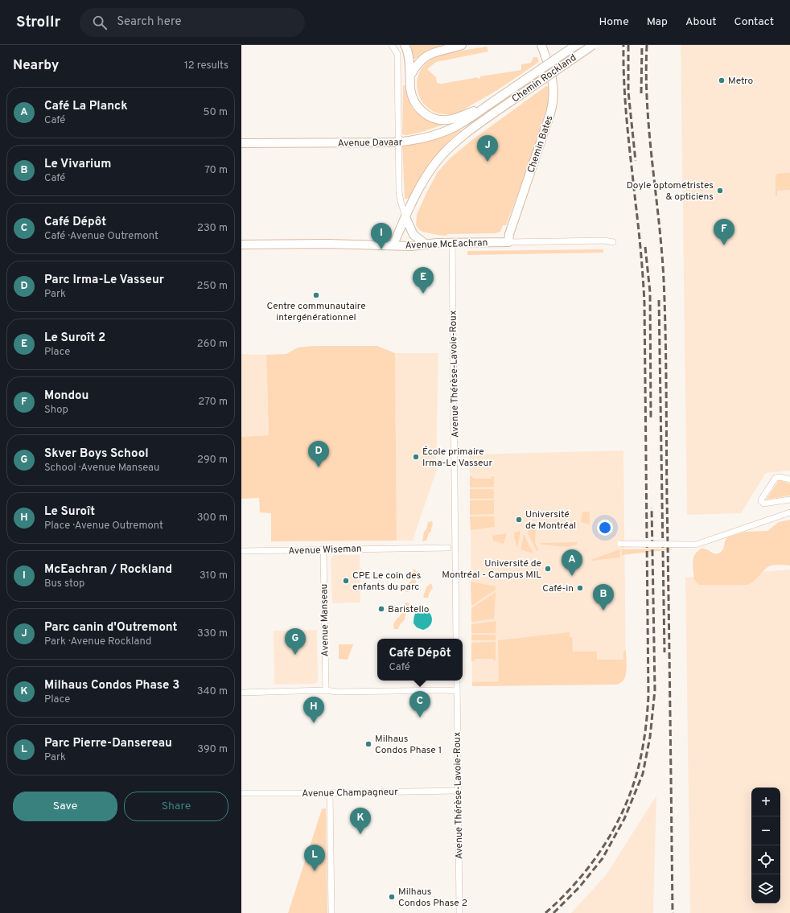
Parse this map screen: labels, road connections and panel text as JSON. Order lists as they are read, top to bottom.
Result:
{
  "streets": {
    "street": [
      "Chemin Rockland",
      "Avenue Davaar",
      "Chemin Bates",
      "Avenue McEachran",
      "Avenue Thérèse-Lavoie-Roux",
      "Avenue Wiseman",
      "Avenue Manseau",
      "Avenue Champagneur"
    ]
  },
  "crossings": [
    ["Chemin Rockland", "Avenue Davaar"],
    ["Chemin Rockland", "Avenue McEachran"],
    ["Chemin Bates", "Avenue McEachran"],
    ["Avenue McEachran", "Avenue Thérèse-Lavoie-Roux"],
    ["Avenue Thérèse-Lavoie-Roux", "Avenue Champagneur"],
    ["Avenue Wiseman", "Avenue Manseau"]
  ],
  "places": [
    "Metro",
    "Doyle optométristes & opticiens",
    "Centre communautaire intergénérationnel",
    "École primaire Irma-Le Vasseur",
    "Université de Montréal",
    "Université de Montréal - Campus MIL",
    "CPE Le coin des enfants du parc",
    "Café-in",
    "Baristello",
    "Milhaus Condos Phase 1",
    "Milhaus Condos Phase 2"
  ],
  "page": {
    "header": "Strollr",
    "search": "Search here",
    "nav": [
      "Home",
      "Map",
      "About",
      "Contact"
    ],
    "heading": ["Nearby", "12 results"],
    "list": [
      {
        "mark": "A",
        "name": "Café La Planck",
        "note": "Café",
        "value": "50 m"
      },
      {
        "mark": "B",
        "name": "Le Vivarium",
        "note": "Café",
        "value": "70 m"
      },
      {
        "mark": "C",
        "name": "Café Dépôt",
        "note": "Café · Avenue Outremont",
        "value": "230 m"
      },
      {
        "mark": "D",
        "name": "Parc Irma-Le Vasseur",
        "note": "Park",
        "value": "250 m"
      },
      {
        "mark": "E",
        "name": "Le Suroît 2",
        "note": "Place",
        "value": "260 m"
      },
      {
        "mark": "F",
        "name": "Mondou",
        "note": "Shop",
        "value": "270 m"
      },
      {
        "mark": "G",
        "name": "Skver Boys School",
        "note": "School · Avenue Manseau",
        "value": "290 m"
      },
      {
        "mark": "H",
        "name": "Le Suroît",
        "note": "Place · Avenue Outremont",
        "value": "300 m"
      },
      {
        "mark": "I",
        "name": "McEachran / Rockland",
        "note": "Bus stop",
        "value": "310 m"
      },
      {
        "mark": "J",
        "name": "Parc canin d'Outremont",
        "note": "Park · Avenue Rockland",
        "value": "330 m"
      },
      {
        "mark": "K",
        "name": "Milhaus Condos Phase 3",
        "note": "Place",
        "value": "340 m"
      },
      {
        "mark": "L",
        "name": "Parc Pierre-Dansereau",
        "note": "Park",
        "value": "390 m"
      }
    ],
    "pins": [
      "J",
      "F",
      "I",
      "E",
      "D",
      "A",
      "B",
      "G",
      "C",
      "H",
      "K",
      "L"
    ],
    "popup": ["Café Dépôt", "Café"],
    "buttons": ["Save", "Share"],
    "map_buttons": ["+", "−"]
  }
}
